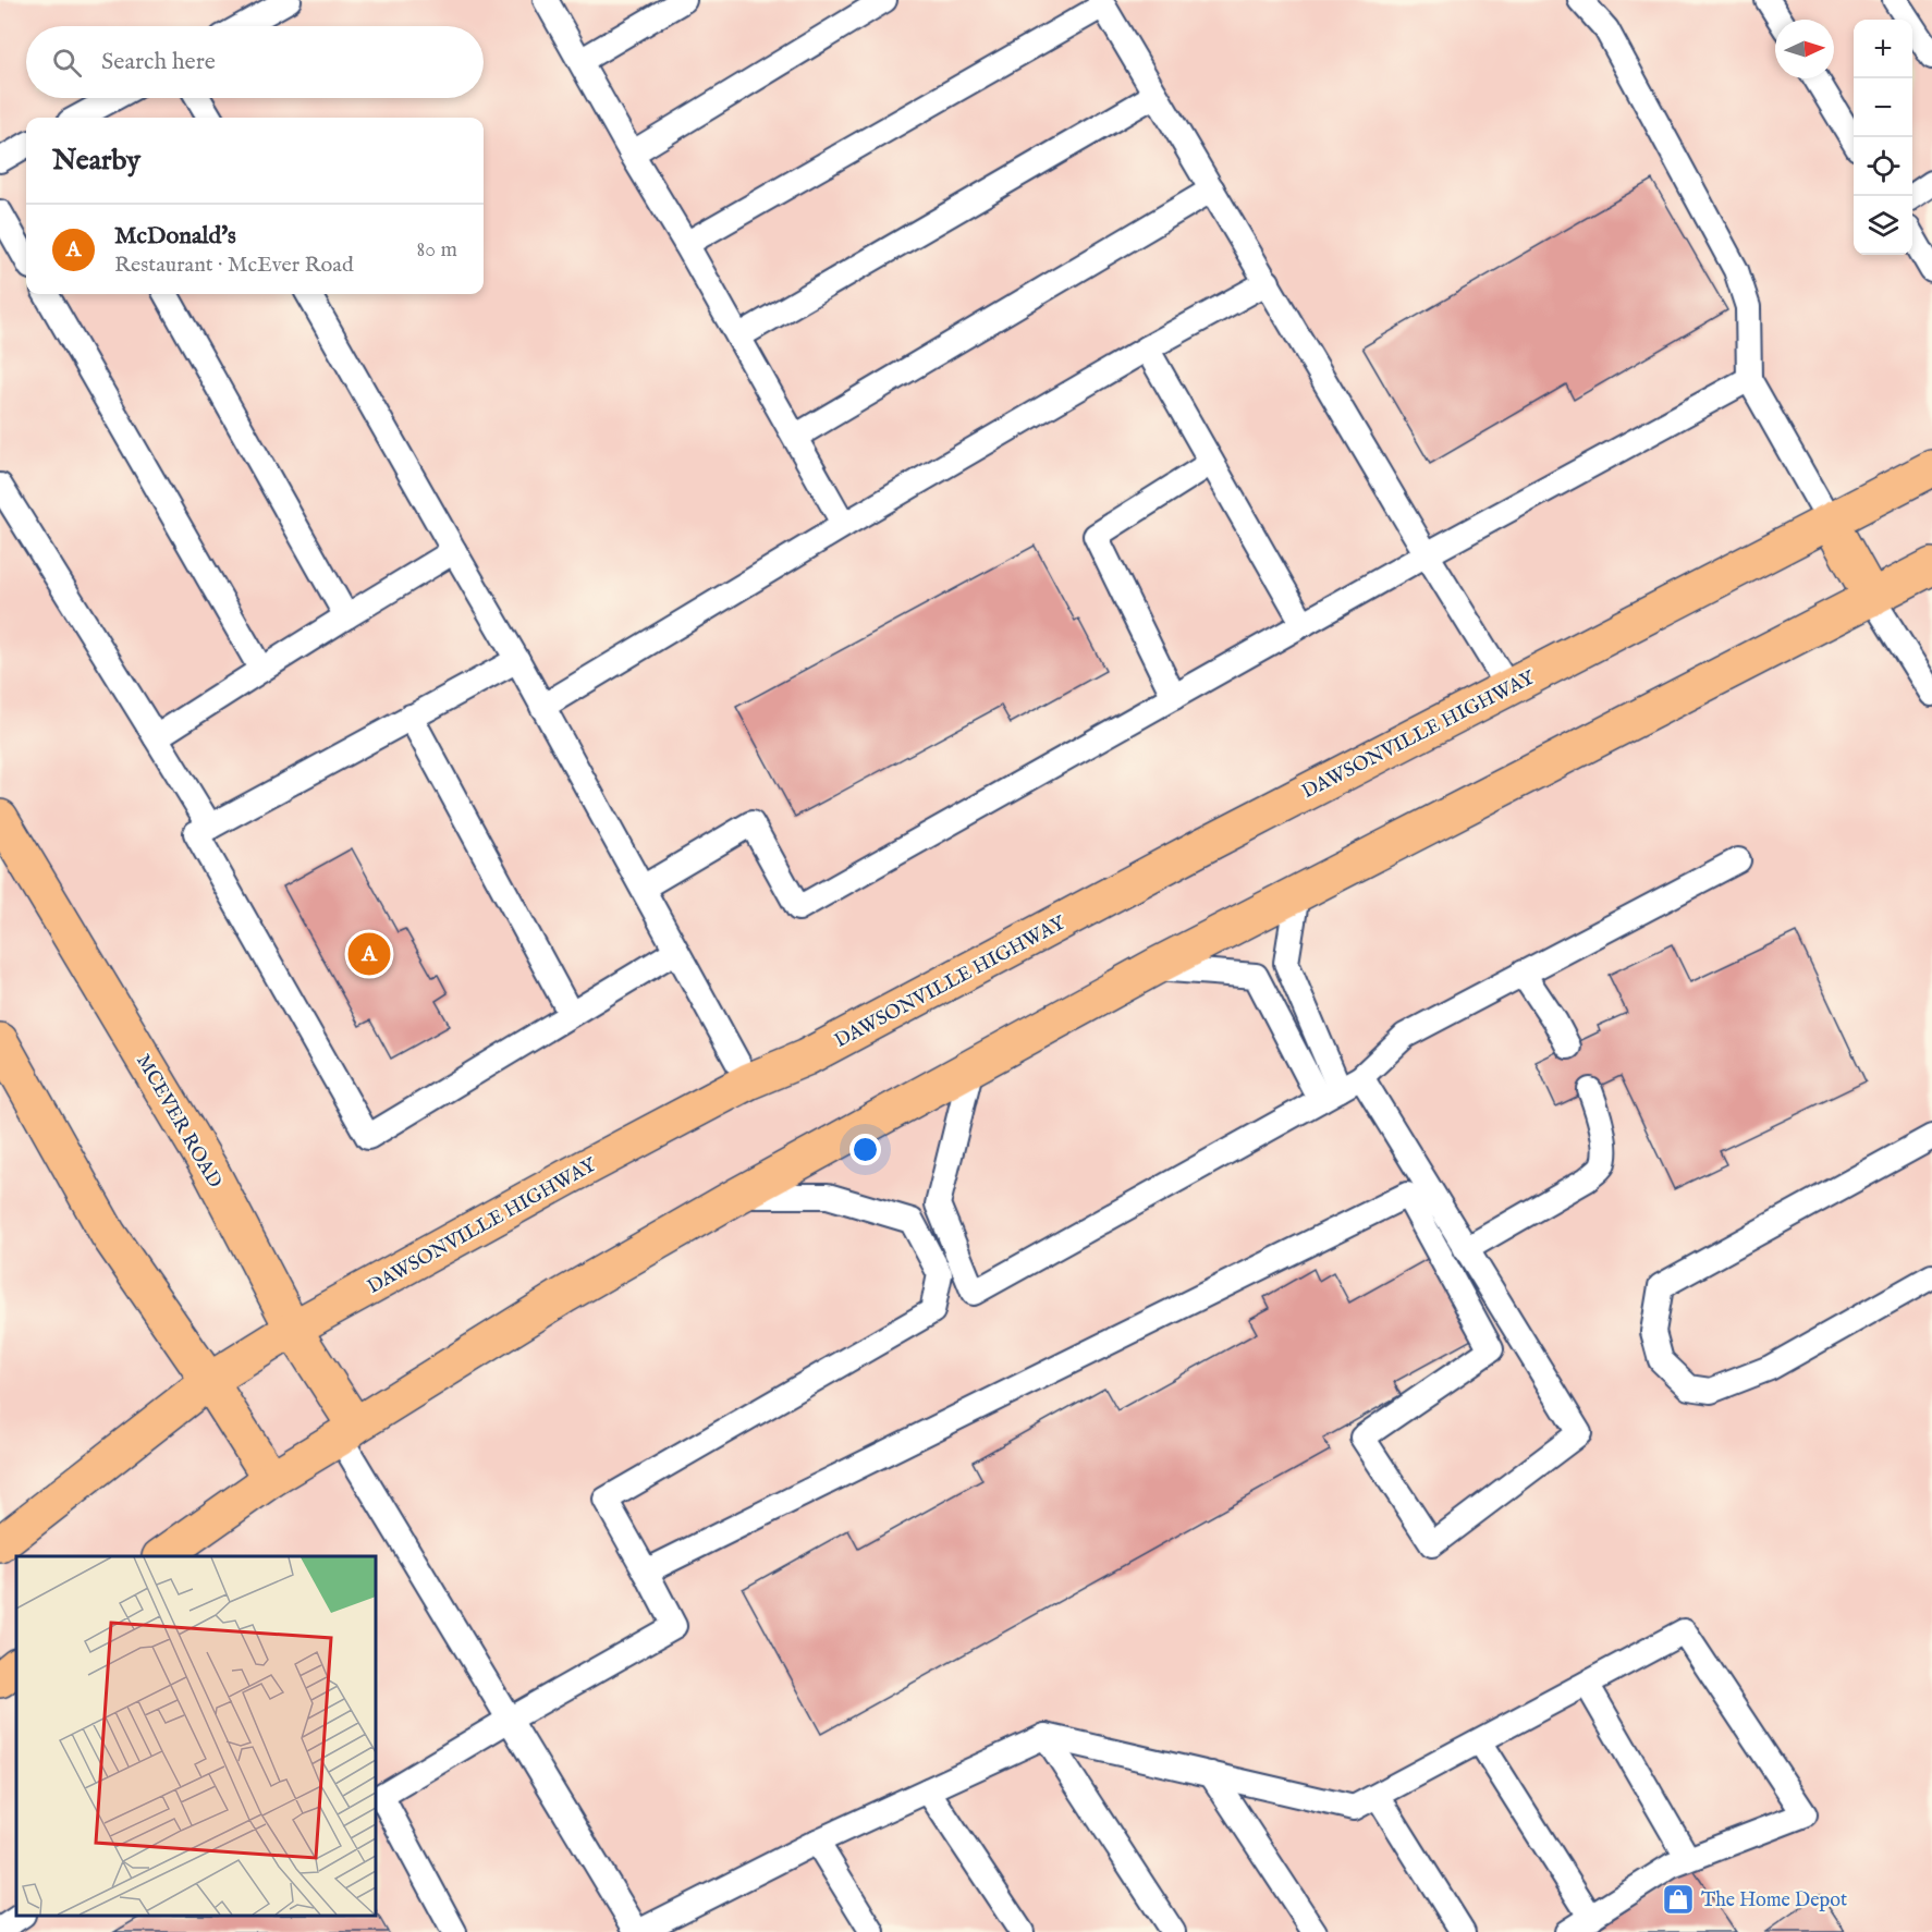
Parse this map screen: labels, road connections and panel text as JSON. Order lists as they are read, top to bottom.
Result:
{
  "streets": {
    "main road": ["DAWSONVILLE HIGHWAY", "MCEVER ROAD"]
  },
  "crossings": [
    ["DAWSONVILLE HIGHWAY", "MCEVER ROAD"]
  ],
  "places": {
    "shop": ["The Home Depot"]
  },
  "north": "right",
  "page": {
    "map_buttons": ["+", "−"],
    "search": "Search here",
    "heading": "Nearby",
    "list": [
      {
        "mark": "A",
        "name": "McDonald's",
        "note": "Restaurant · McEver Road",
        "value": "80 m"
      }
    ],
    "pins": "A"
  }
}
